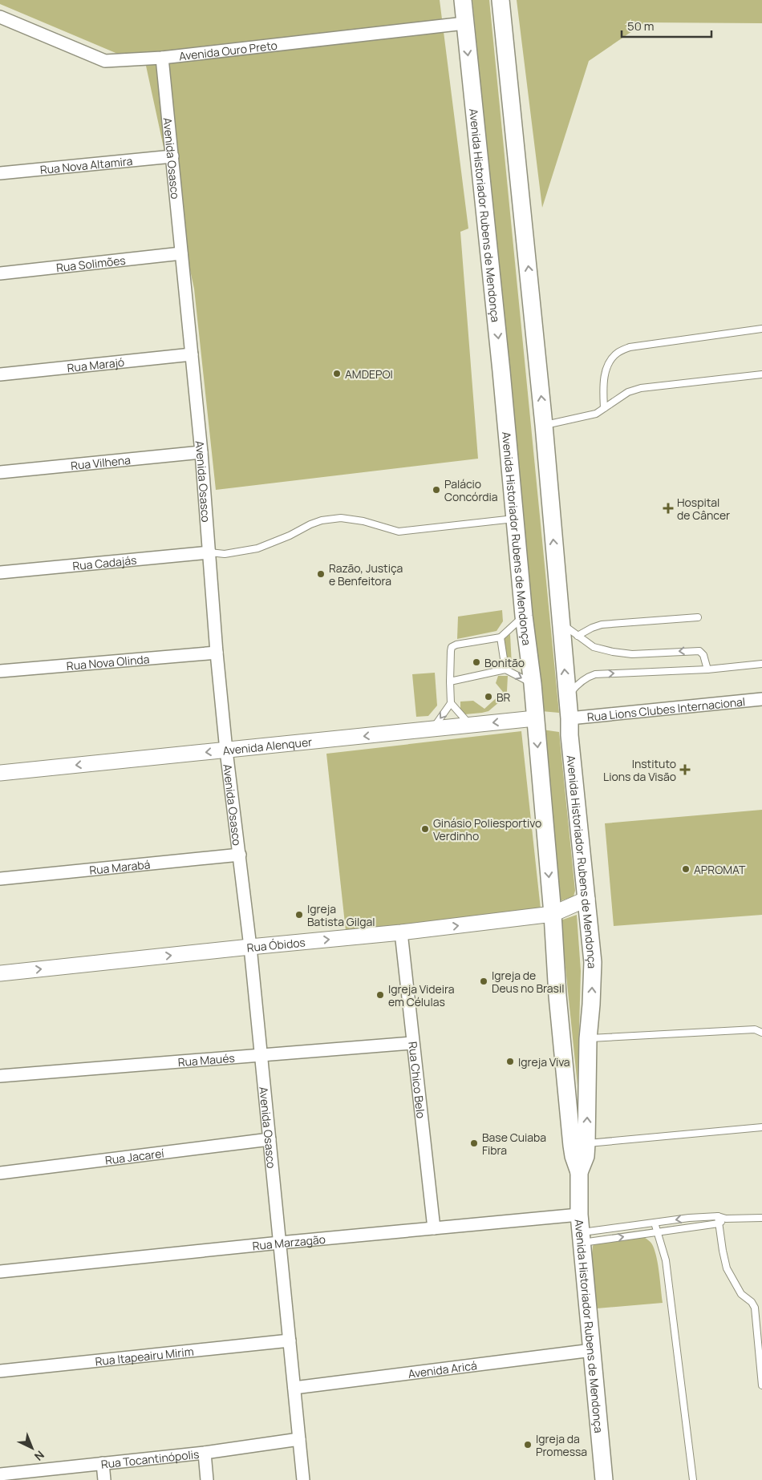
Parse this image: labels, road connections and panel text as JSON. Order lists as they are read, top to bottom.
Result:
{
  "streets": {
    "main road": ["Avenida Historiador Rubens de Mendonça"],
    "street": [
      "Avenida Ouro Preto",
      "Avenida Osasco",
      "Rua Nova Altamira",
      "Rua Solimões",
      "Rua Marajó",
      "Rua Vilhena",
      "Rua Cadajás",
      "Rua Nova Olinda",
      "Rua Lions Clubes Internacional",
      "Avenida Alenquer",
      "Rua Marabá",
      "Rua Óbidos",
      "Rua Maués",
      "Rua Chico Belo",
      "Rua Jacareí",
      "Rua Marzagão",
      "Rua Itapeairu Mirim",
      "Avenida Aricá",
      "Rua Tocantinópolis"
    ]
  },
  "crossings": [
    ["Avenida Ouro Preto", "Avenida Osasco"],
    ["Avenida Ouro Preto", "Avenida Historiador Rubens de Mendonça"],
    ["Avenida Osasco", "Rua Nova Altamira"],
    ["Avenida Osasco", "Rua Solimões"],
    ["Avenida Osasco", "Rua Marajó"],
    ["Avenida Osasco", "Rua Vilhena"],
    ["Avenida Osasco", "Rua Cadajás"],
    ["Avenida Osasco", "Rua Nova Olinda"],
    ["Avenida Osasco", "Avenida Alenquer"],
    ["Avenida Osasco", "Rua Marabá"],
    ["Avenida Osasco", "Rua Óbidos"],
    ["Avenida Osasco", "Rua Maués"],
    ["Avenida Osasco", "Rua Jacareí"],
    ["Avenida Osasco", "Rua Marzagão"],
    ["Avenida Osasco", "Rua Itapeairu Mirim"],
    ["Avenida Osasco", "Avenida Aricá"],
    ["Avenida Osasco", "Rua Tocantinópolis"],
    ["Avenida Historiador Rubens de Mendonça", "Rua Lions Clubes Internacional"],
    ["Avenida Historiador Rubens de Mendonça", "Avenida Alenquer"],
    ["Avenida Historiador Rubens de Mendonça", "Rua Óbidos"],
    ["Avenida Historiador Rubens de Mendonça", "Rua Marzagão"],
    ["Avenida Historiador Rubens de Mendonça", "Avenida Aricá"],
    ["Rua Óbidos", "Rua Chico Belo"],
    ["Rua Maués", "Rua Chico Belo"],
    ["Rua Chico Belo", "Rua Marzagão"]
  ],
  "one_way": ["Avenida Alenquer", "Rua Óbidos"],
  "places": {
    "other": [
      "AMDEPOl",
      "Palácio Concórdia",
      "Razão, Justiça e Benfeitora",
      "Bonitão",
      "BR",
      "Ginásio Poliesportivo Verdinho",
      "APROMAT",
      "Igreja Batista Gilgal",
      "Igreja de Deus no Brasil",
      "Igreja Videira em Células",
      "Igreja Viva",
      "Base Cuiaba Fibra",
      "Igreja da Promessa"
    ],
    "health": ["Hospital de Câncer", "Instituto Lions da Visão"]
  },
  "scale_bar": "50 m",
  "north": "bottom right"
}
